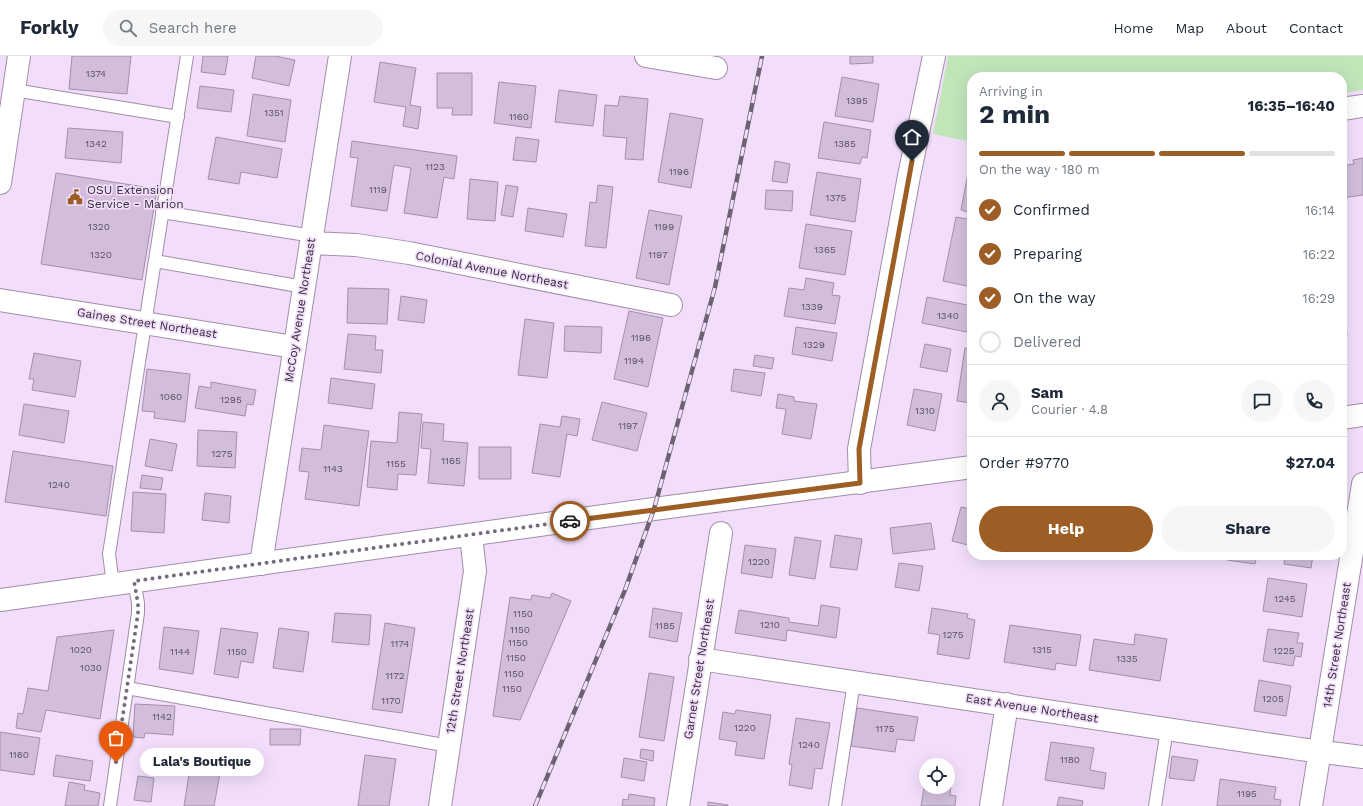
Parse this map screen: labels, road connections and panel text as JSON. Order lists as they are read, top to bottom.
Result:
{
  "streets": {
    "street": [
      "Colonial Avenue Northeast",
      "McCoy Avenue Northeast",
      "Gaines Street Northeast",
      "14th Street Northeast",
      "Garnet Street Northeast",
      "12th Street Northeast",
      "East Avenue Northeast"
    ]
  },
  "crossings": [
    ["Colonial Avenue Northeast", "McCoy Avenue Northeast"],
    ["McCoy Avenue Northeast", "Gaines Street Northeast"],
    ["14th Street Northeast", "East Avenue Northeast"],
    ["Garnet Street Northeast", "East Avenue Northeast"]
  ],
  "places": {
    "public building": ["OSU Extension Service - Marion"],
    "other": ["Lala's Boutique"]
  },
  "house_numbers": [
    "1374",
    "1395",
    "1351",
    "1160",
    "1342",
    "1385",
    "1123",
    "1196",
    "1119",
    "1375",
    "1320",
    "1199",
    "1365",
    "1320",
    "1197",
    "1339",
    "1340",
    "1196",
    "1329",
    "1194",
    "1060",
    "1295",
    "1310",
    "1197",
    "1275",
    "1165",
    "1155",
    "1143",
    "1240",
    "1220",
    "1245",
    "1150",
    "1210",
    "1185",
    "1150",
    "1275",
    "1150",
    "1174",
    "1020",
    "1315",
    "1225",
    "1144",
    "1150",
    "1150",
    "1335",
    "1030",
    "1150",
    "1172",
    "1150",
    "1205",
    "1170",
    "1142",
    "1220",
    "1175",
    "1240",
    "1160",
    "1180",
    "1195"
  ],
  "page": {
    "header": "Forkly",
    "search": "Search here",
    "nav": [
      "Home",
      "Map",
      "About",
      "Contact"
    ],
    "heading": ["2 min", "Arriving in", "16:35–16:40"],
    "panel": [
      "Sam",
      "Courier · 4.8",
      "Order #9770",
      "$27.04"
    ],
    "bar": "On the way · 180 m",
    "list": [
      ["Confirmed", "16:14"],
      ["Preparing", "16:22"],
      ["On the way", "16:29"],
      "Delivered"
    ],
    "buttons": ["Help", "Share"],
    "bubble": "Lala's Boutique"
  }
}
